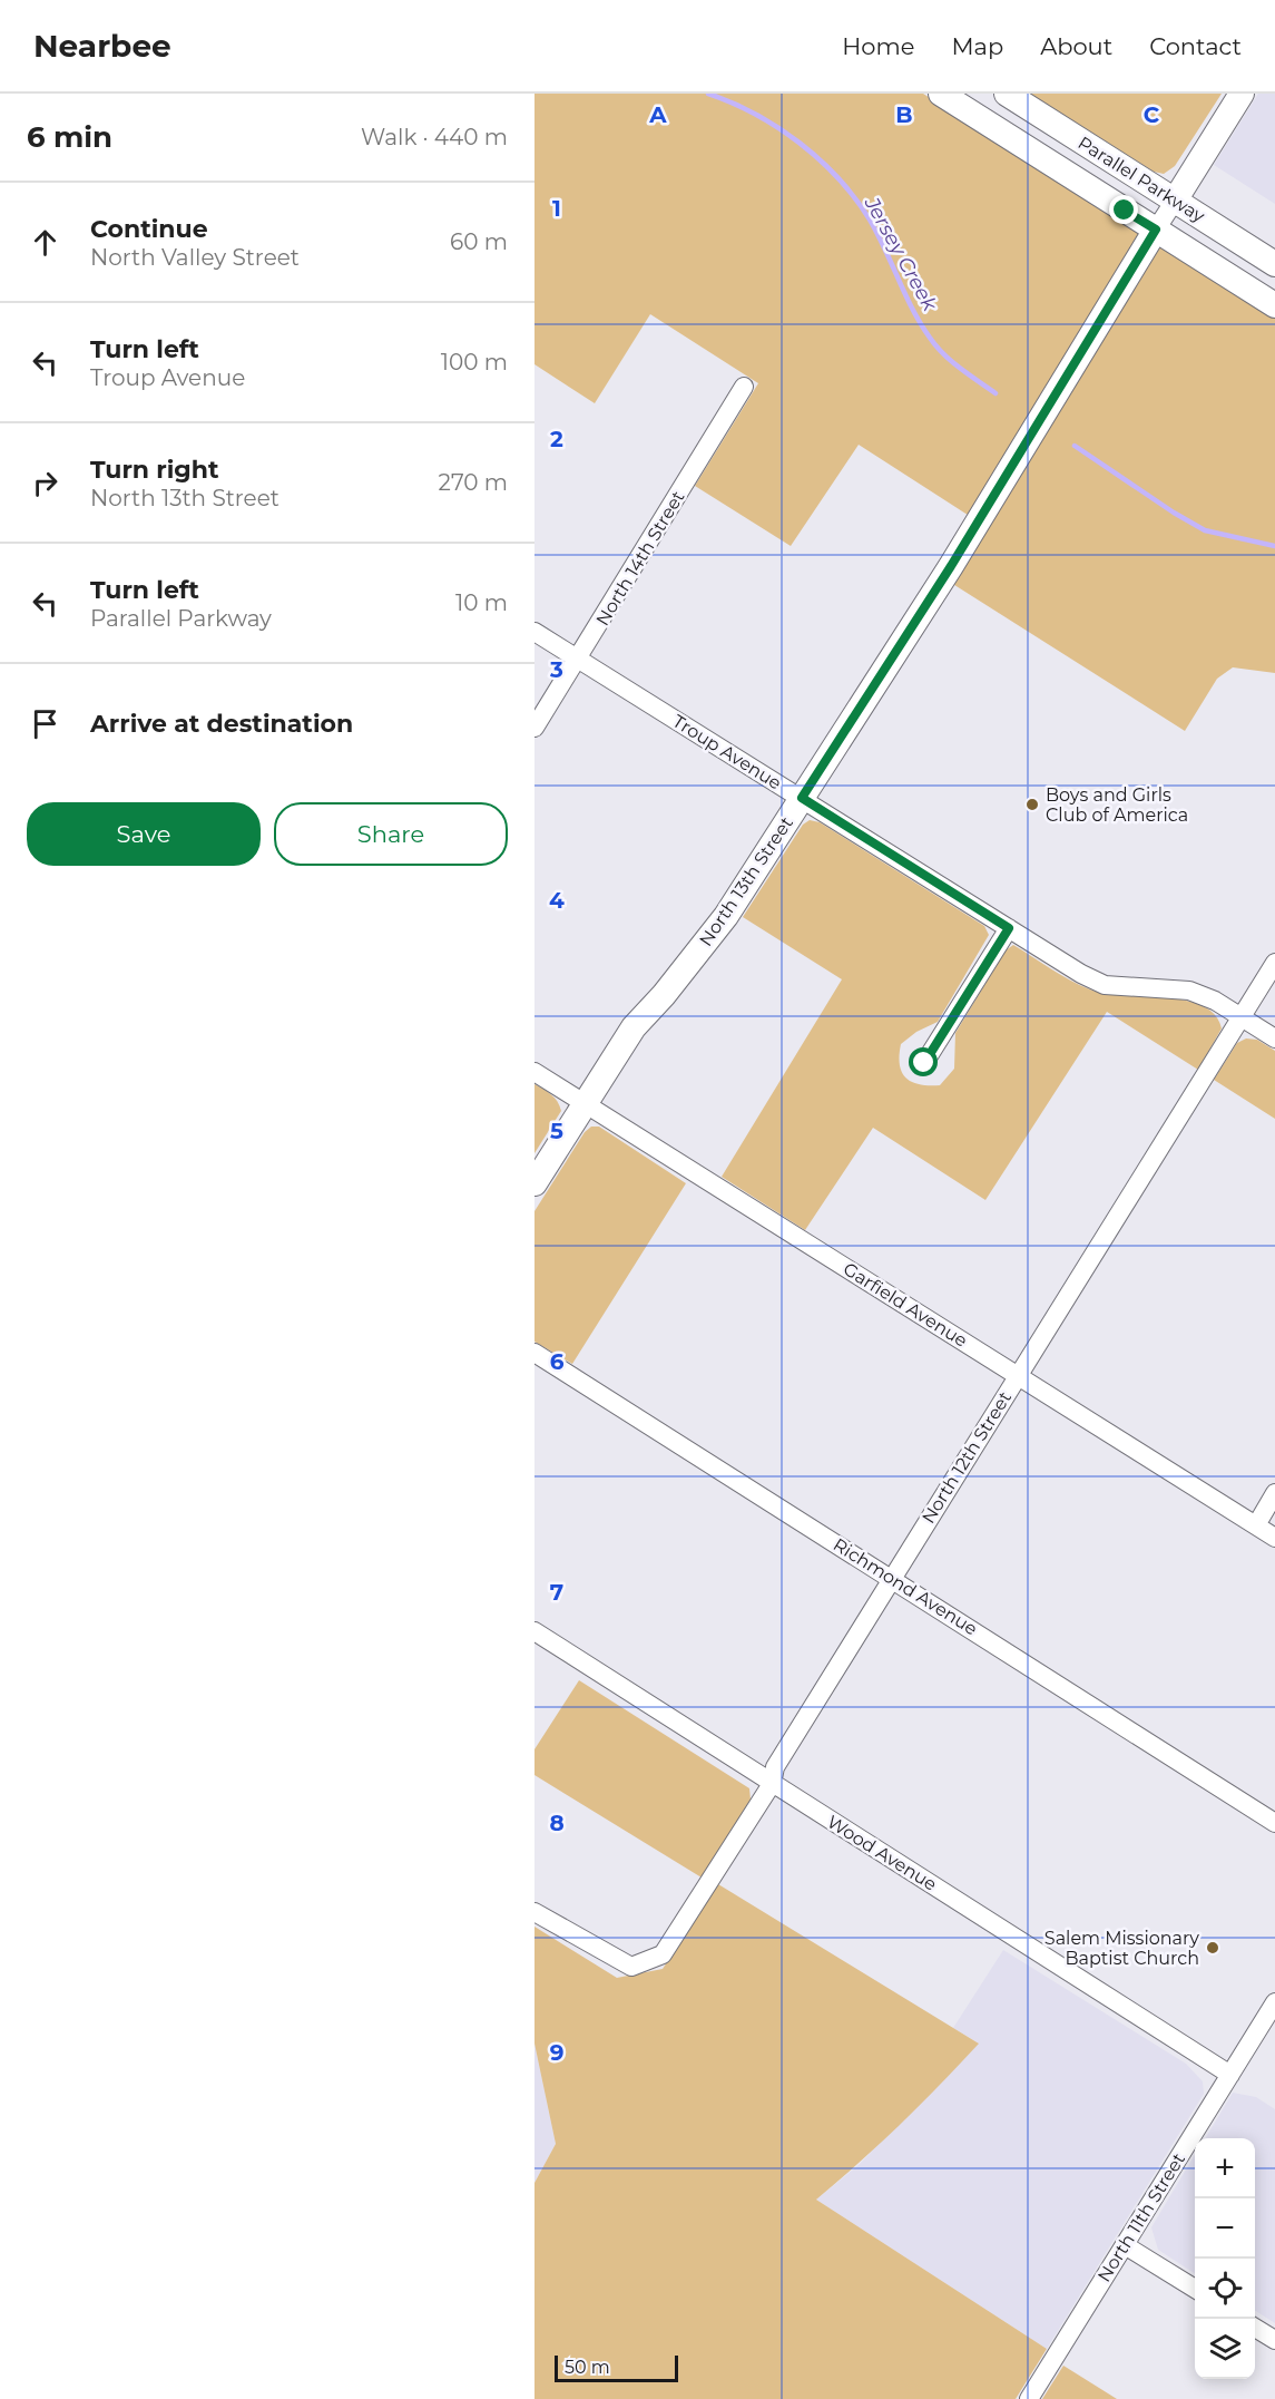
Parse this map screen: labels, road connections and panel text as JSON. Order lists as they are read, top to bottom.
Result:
{
  "streets": {
    "street": [
      "Parallel Parkway",
      "North 14th Street",
      "Troup Avenue",
      "North 13th Street",
      "Garfield Avenue",
      "North 12th Street",
      "Richmond Avenue",
      "Wood Avenue",
      "North 11th Street"
    ]
  },
  "crossings": [
    ["Parallel Parkway", "North 13th Street"],
    ["North 14th Street", "Troup Avenue"],
    ["Troup Avenue", "North 13th Street"],
    ["Troup Avenue", "North 12th Street"],
    ["North 13th Street", "Garfield Avenue"],
    ["Garfield Avenue", "North 12th Street"],
    ["North 12th Street", "Richmond Avenue"],
    ["North 12th Street", "Wood Avenue"],
    ["Wood Avenue", "North 11th Street"]
  ],
  "water": ["Jersey Creek"],
  "places": ["Boys and Girls Club of America", "Salem Missionary Baptist Church"],
  "scale_bar": "50 m",
  "page": {
    "header": "Nearbee",
    "nav": [
      "Home",
      "Map",
      "About",
      "Contact"
    ],
    "heading": ["6 min", "Walk · 440 m"],
    "list": [
      ["Continue", "North Valley Street", "60 m"],
      ["Turn left", "Troup Avenue", "100 m"],
      ["Turn right", "North 13th Street", "270 m"],
      ["Turn left", "Parallel Parkway", "10 m"],
      "Arrive at destination"
    ],
    "buttons": ["Save", "Share"],
    "map_buttons": ["+", "−"],
    "scale": "50 m"
  },
  "grid": {
    "columns": ["A", "B", "C"],
    "rows": [
      "1",
      "2",
      "3",
      "4",
      "5",
      "6",
      "7",
      "8",
      "9"
    ]
  }
}
